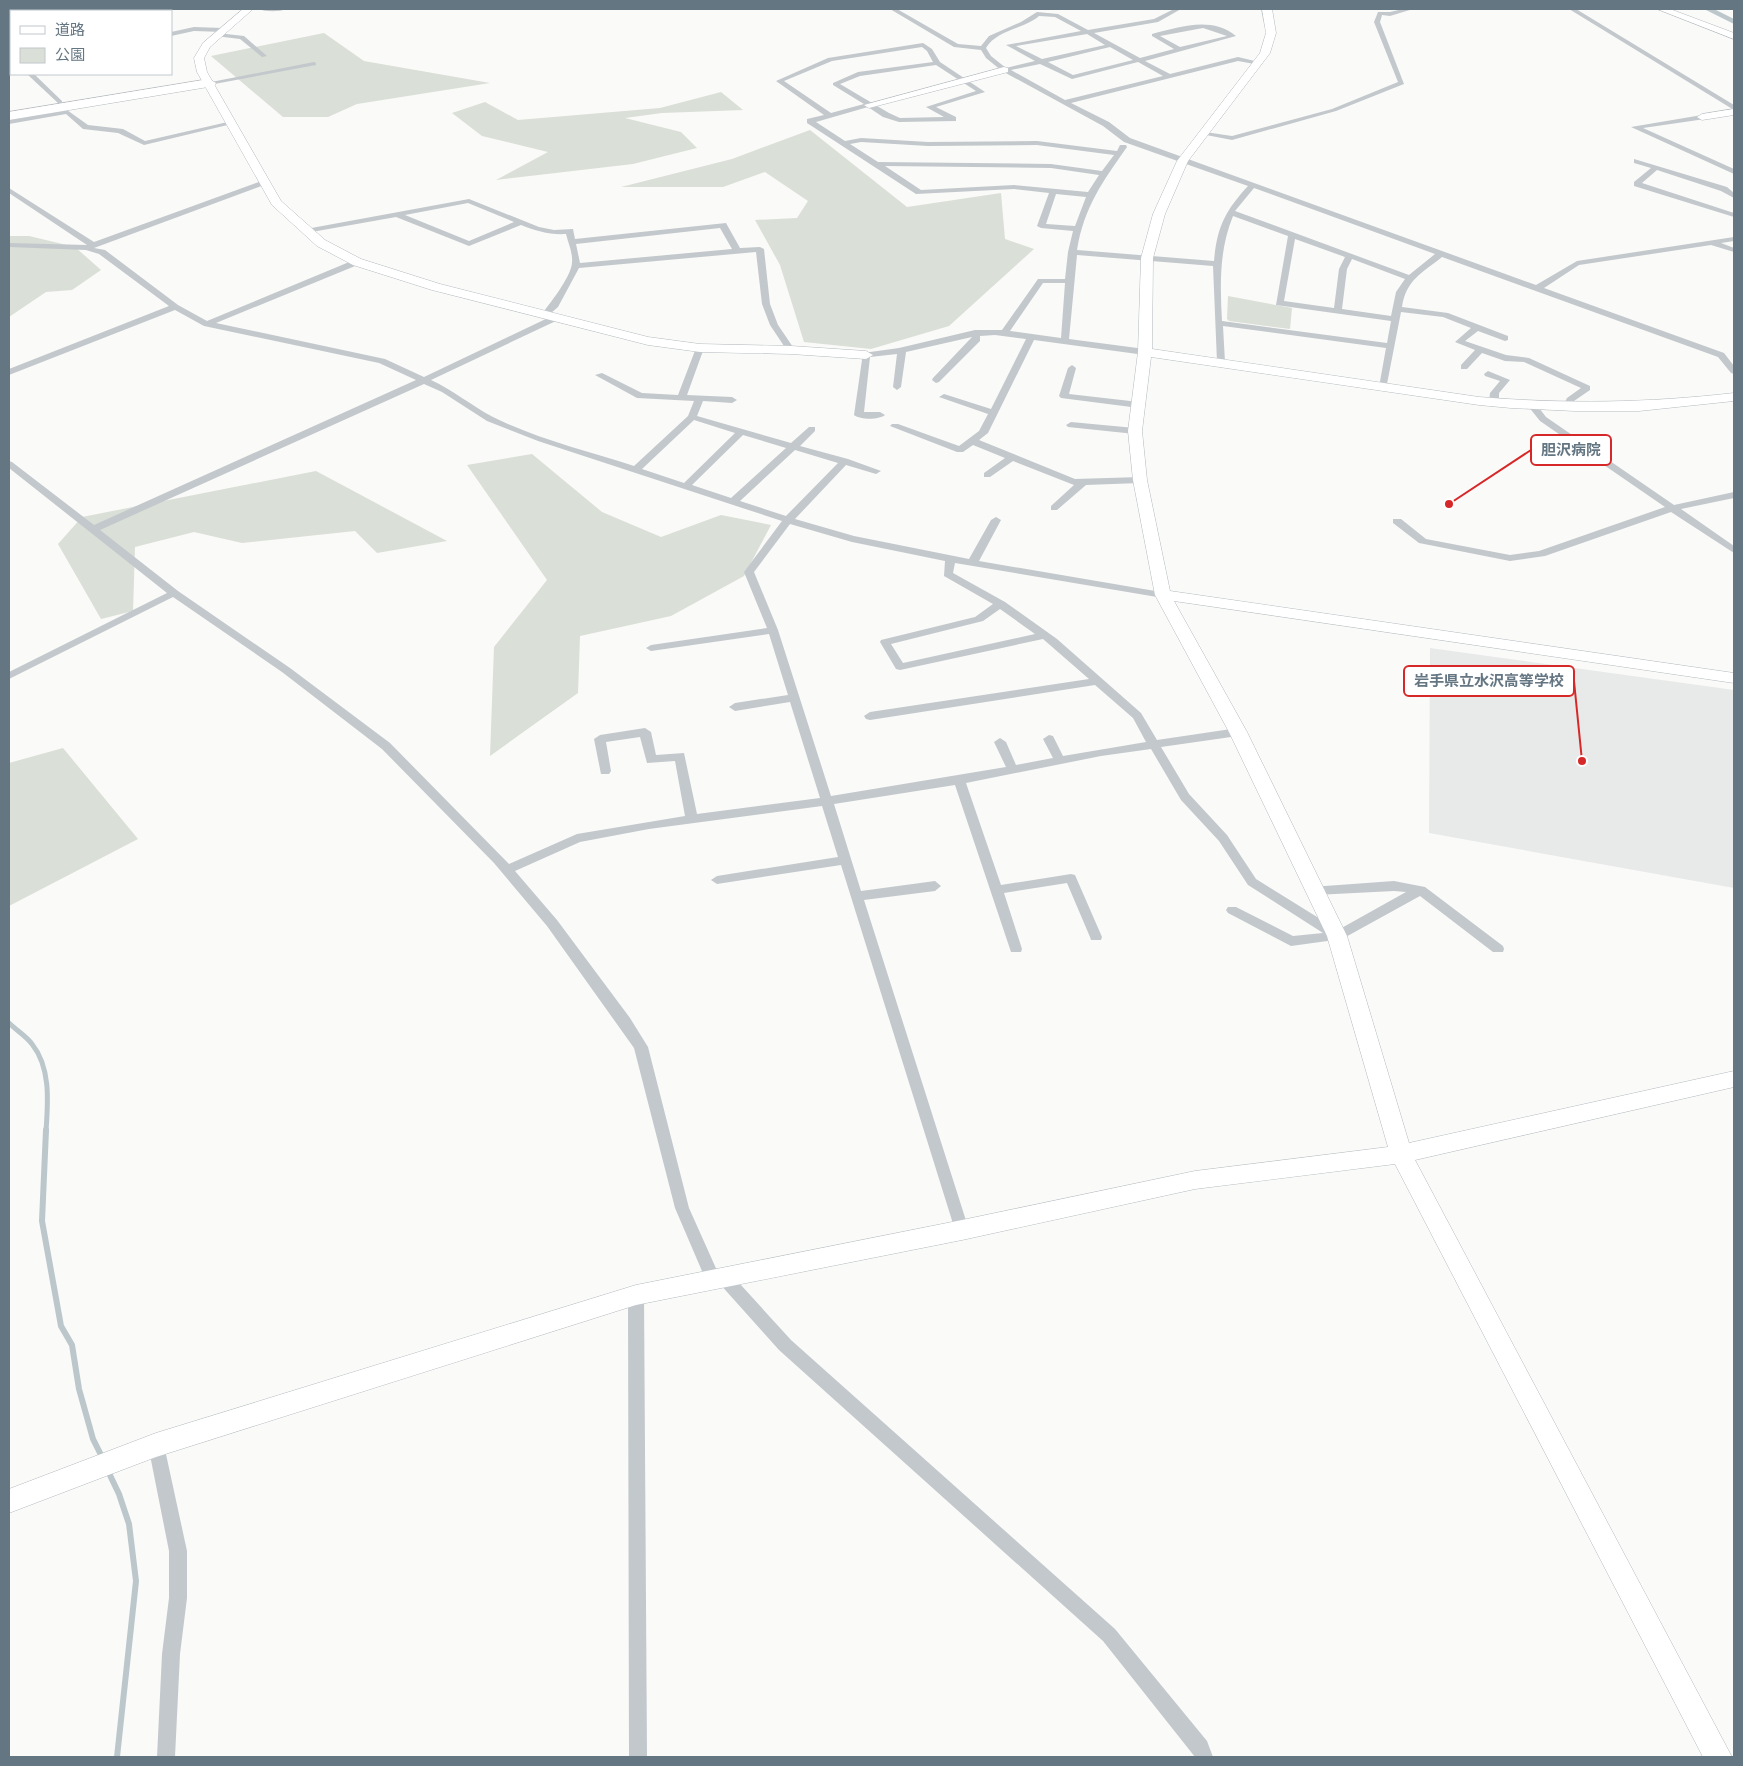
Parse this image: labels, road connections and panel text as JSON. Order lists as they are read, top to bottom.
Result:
{
  "places": ["胆沢病院", "岩手県立水沢高等学校"],
  "legend": ["道路", "公園"]
}
